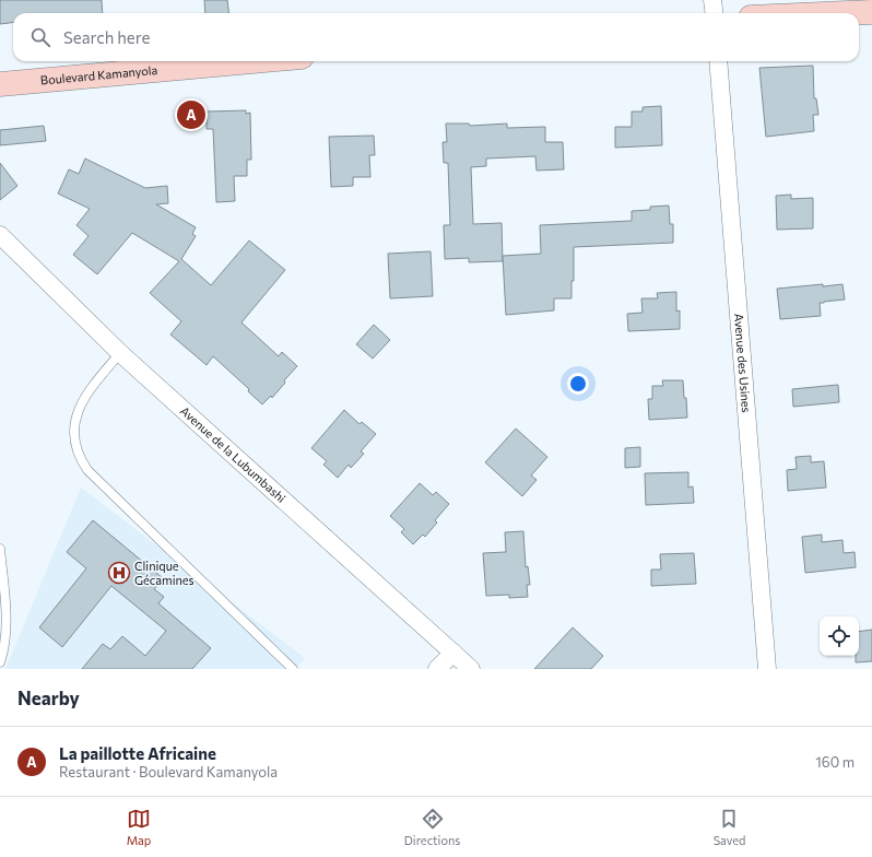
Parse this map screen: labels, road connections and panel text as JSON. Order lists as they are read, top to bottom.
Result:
{
  "streets": {
    "main road": ["Boulevard Kamanyola"],
    "street": ["Avenue des Usines", "Avenue de la Lubumbashi"]
  },
  "places": {
    "hospital": ["Clinique Gécamines"]
  },
  "page": {
    "search": "Search here",
    "pins": "A",
    "heading": "Nearby",
    "list": [
      {
        "mark": "A",
        "name": "La paillotte Africaine",
        "note": "Restaurant · Boulevard Kamanyola",
        "value": "160 m"
      }
    ],
    "nav": ["Map", "Directions", "Saved"]
  }
}
